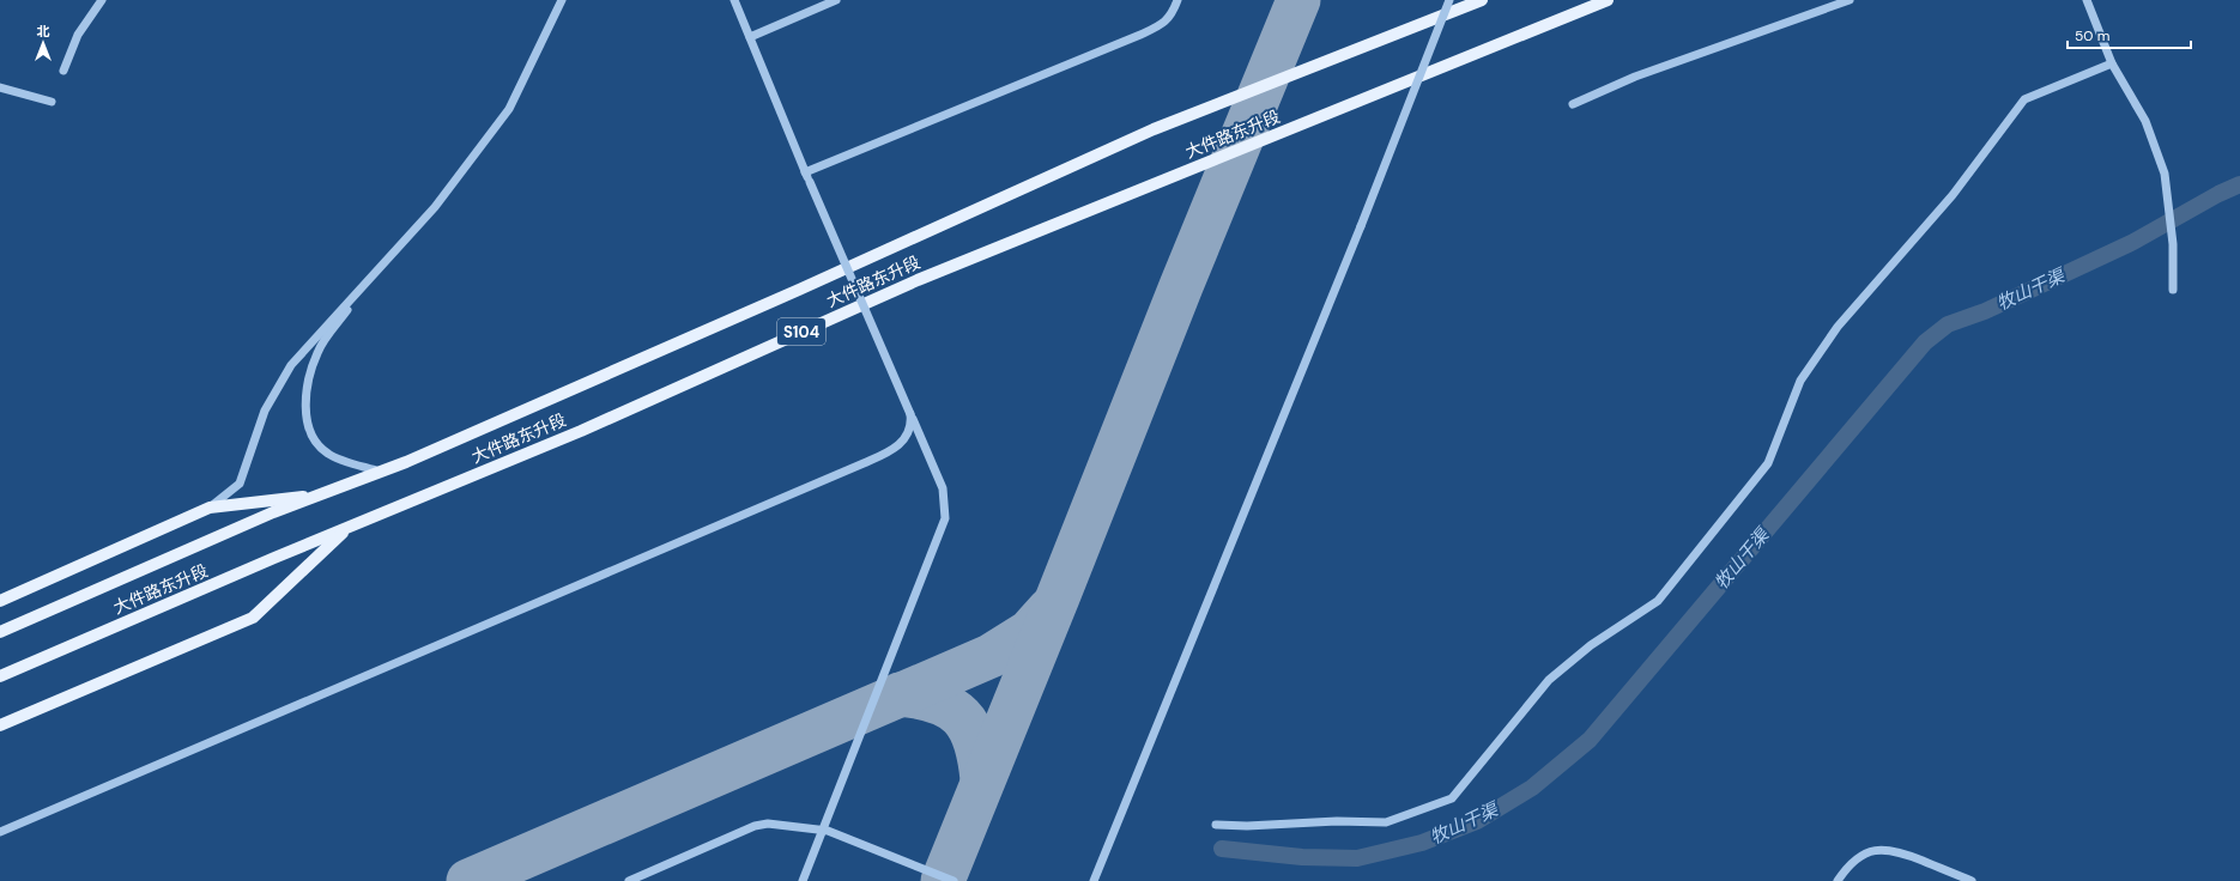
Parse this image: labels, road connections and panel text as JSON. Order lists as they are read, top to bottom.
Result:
{
  "streets": {
    "main road": ["大件路东升段", "S104"]
  },
  "water": ["牧山干渠"],
  "scale_bar": "50 m",
  "north": "top"
}
